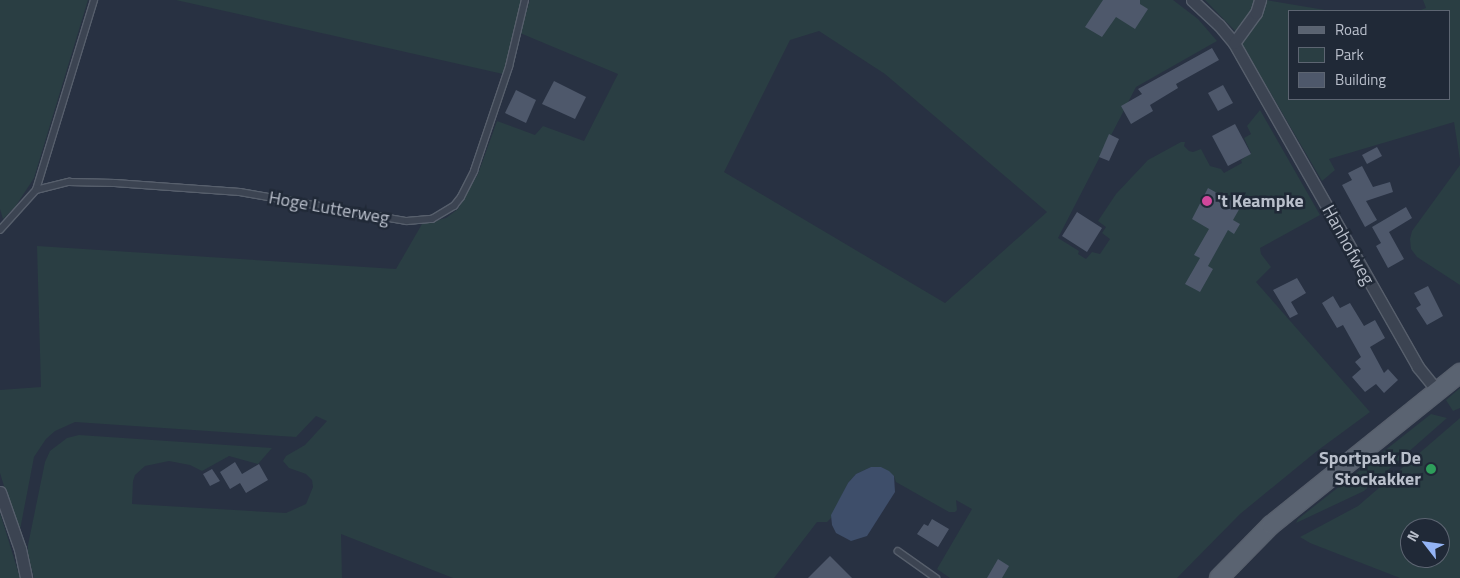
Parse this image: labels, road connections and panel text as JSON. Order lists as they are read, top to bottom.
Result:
{
  "streets": {
    "street": ["Hanhofweg"],
    "lane": ["Hoge Lutterweg"]
  },
  "places": ["'t Keampke", "Sportpark De Stockakker"],
  "legend": ["Road", "Park", "Building"],
  "north": "top left"
}
